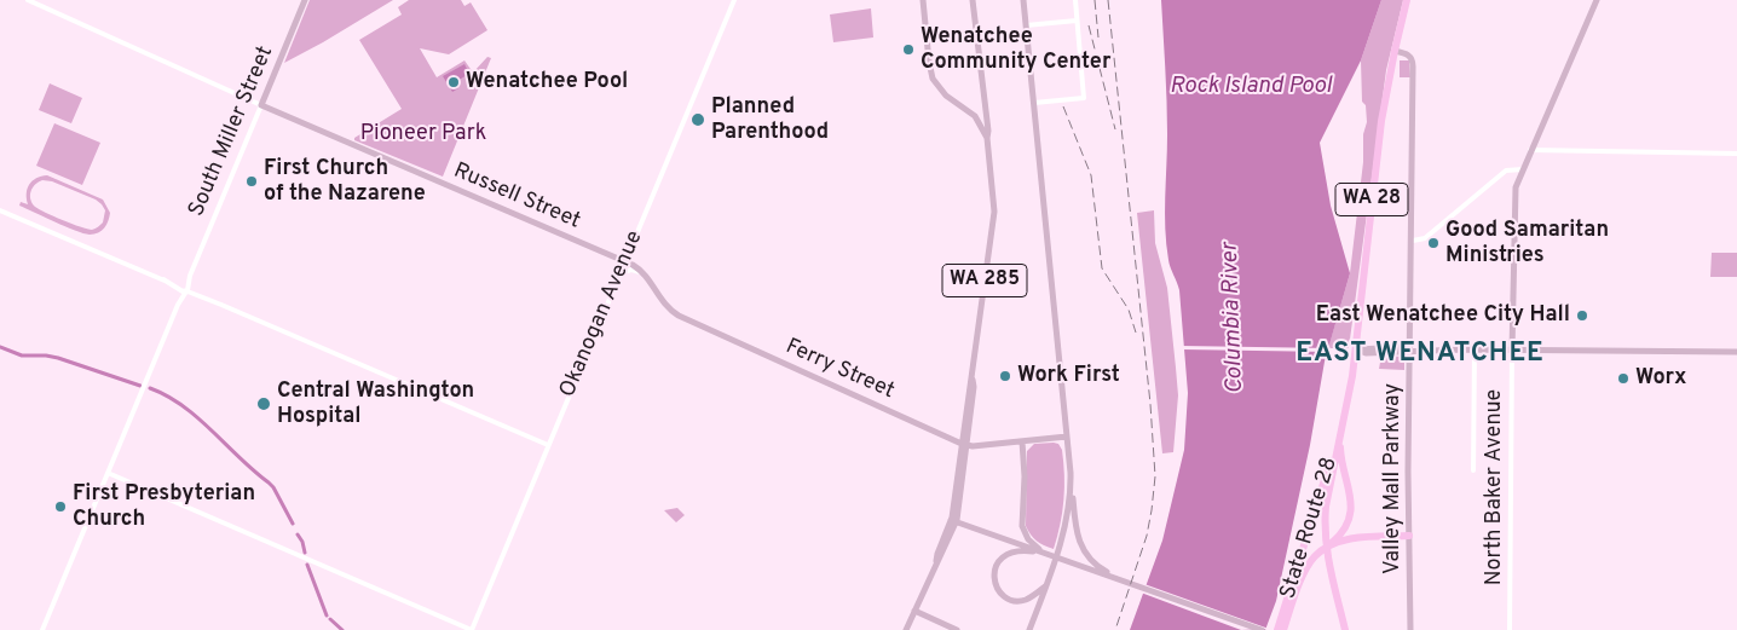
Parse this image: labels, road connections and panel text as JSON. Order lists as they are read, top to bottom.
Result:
{
  "streets": {
    "highway": ["WA 28", "State Route 28"],
    "main road": [
      "South Miller Street",
      "Russell Street",
      "WA 285",
      "Ferry Street",
      "Valley Mall Parkway",
      "North Baker Avenue"
    ],
    "street": ["Okanogan Avenue"]
  },
  "crossings": [
    ["South Miller Street", "Russell Street"],
    ["Russell Street", "Okanogan Avenue"],
    ["Russell Street", "Ferry Street"],
    ["WA 28", "Valley Mall Parkway"],
    ["WA 28", "State Route 28"],
    ["WA 285", "Ferry Street"],
    ["Okanogan Avenue", "Ferry Street"]
  ],
  "districts": ["EAST WENATCHEE"],
  "water": ["Rock Island Pool", "Columbia River"],
  "parks": ["Pioneer Park"],
  "places": [
    "Wenatchee Community Center",
    "Wenatchee Pool",
    "Planned Parenthood",
    "First Church of the Nazarene",
    "Good Samaritan Ministries",
    "East Wenatchee City Hall",
    "Work First",
    "Worx",
    "Central Washington Hospital",
    "First Presbyterian Church"
  ]
}
